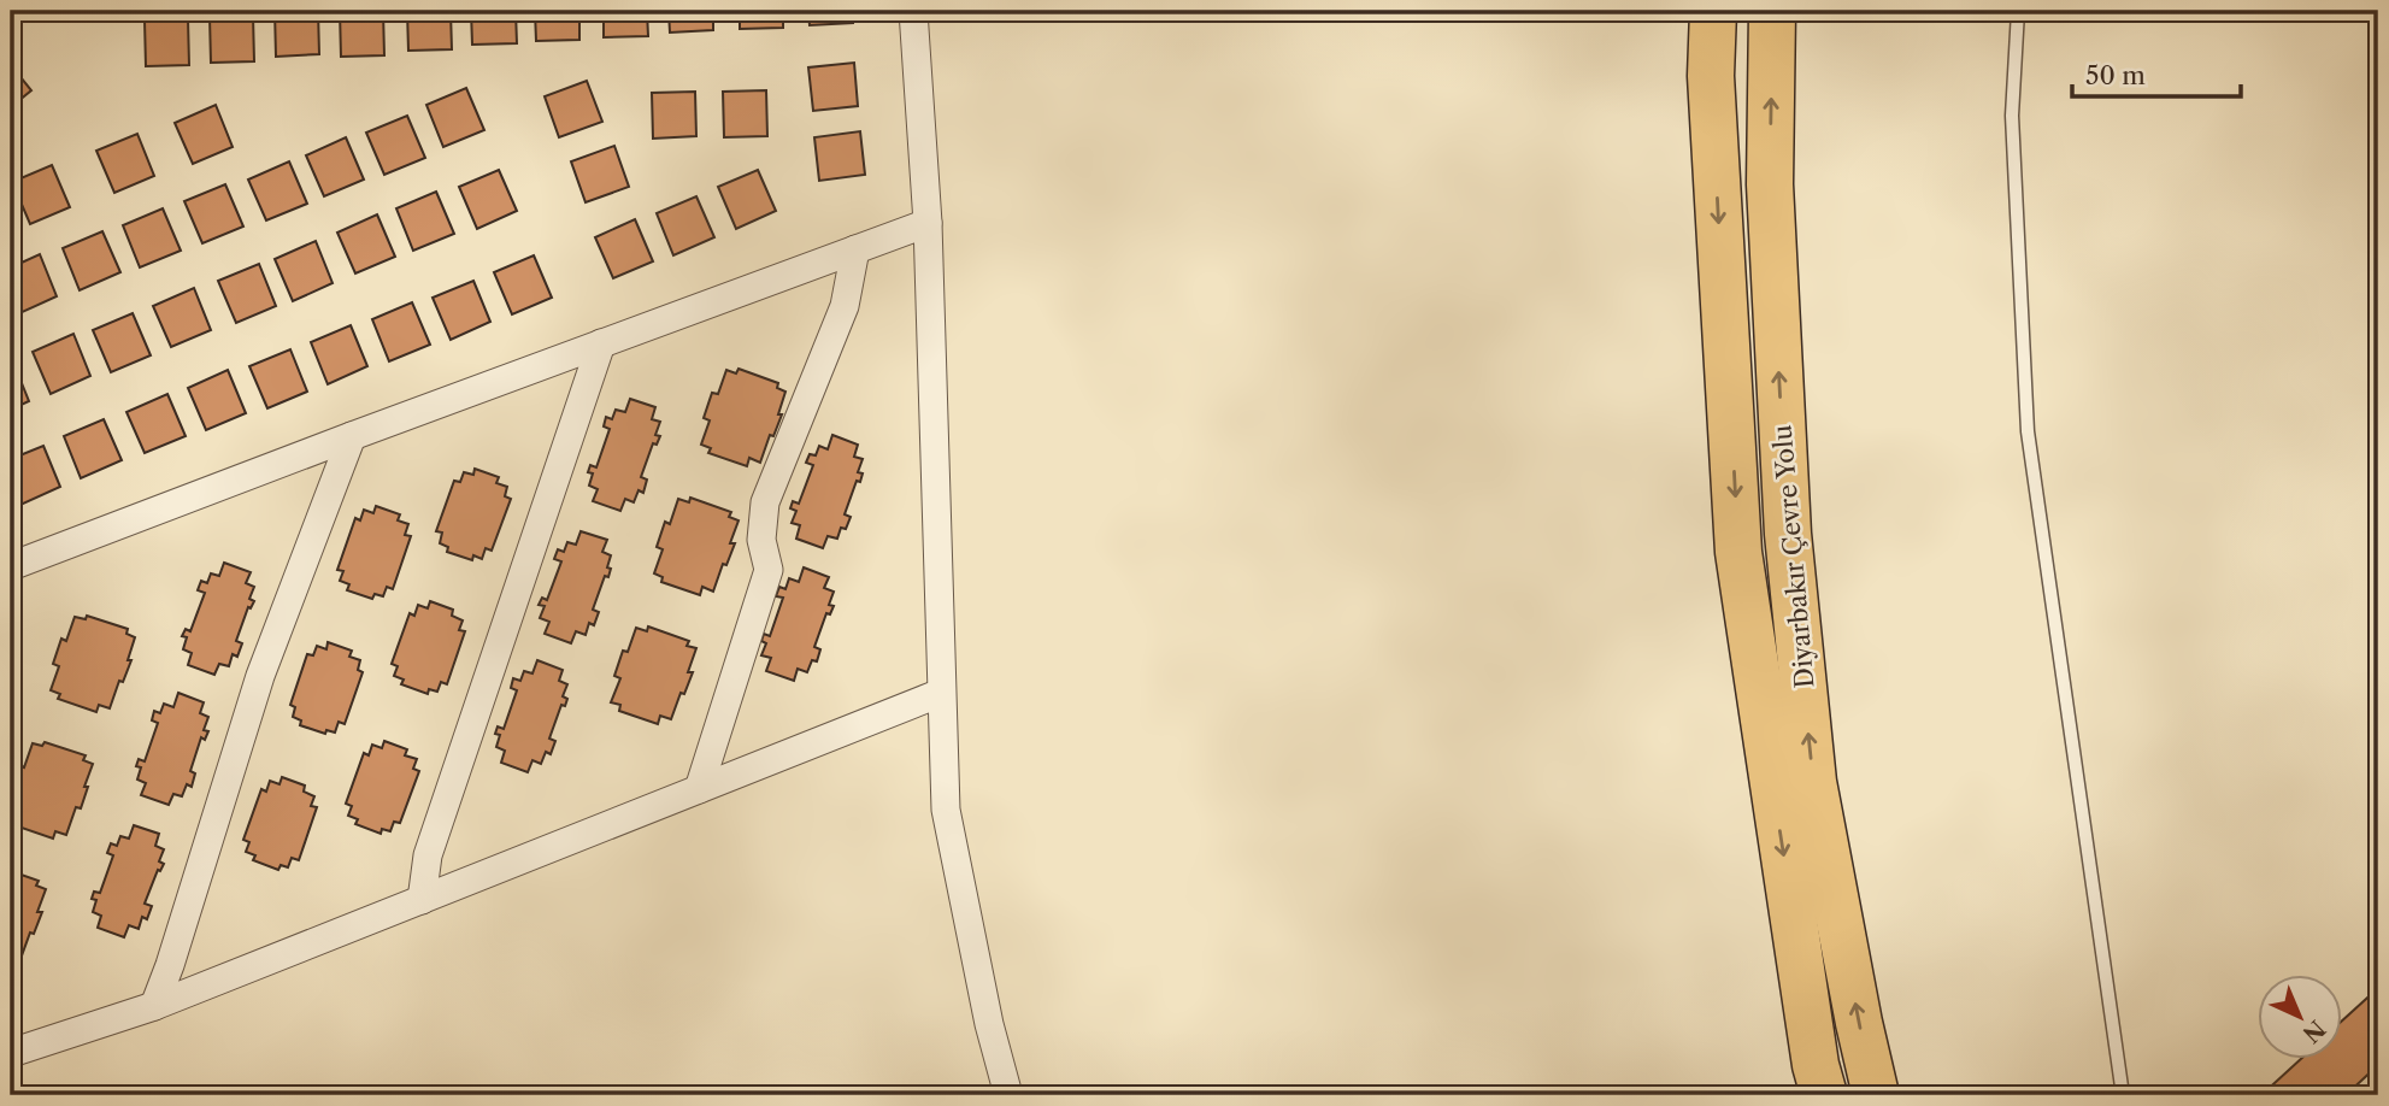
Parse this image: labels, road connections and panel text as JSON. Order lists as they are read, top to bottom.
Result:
{
  "streets": {
    "highway": ["Diyarbakır Çevre Yolu"]
  },
  "scale_bar": "50 m",
  "north": "bottom right"
}
